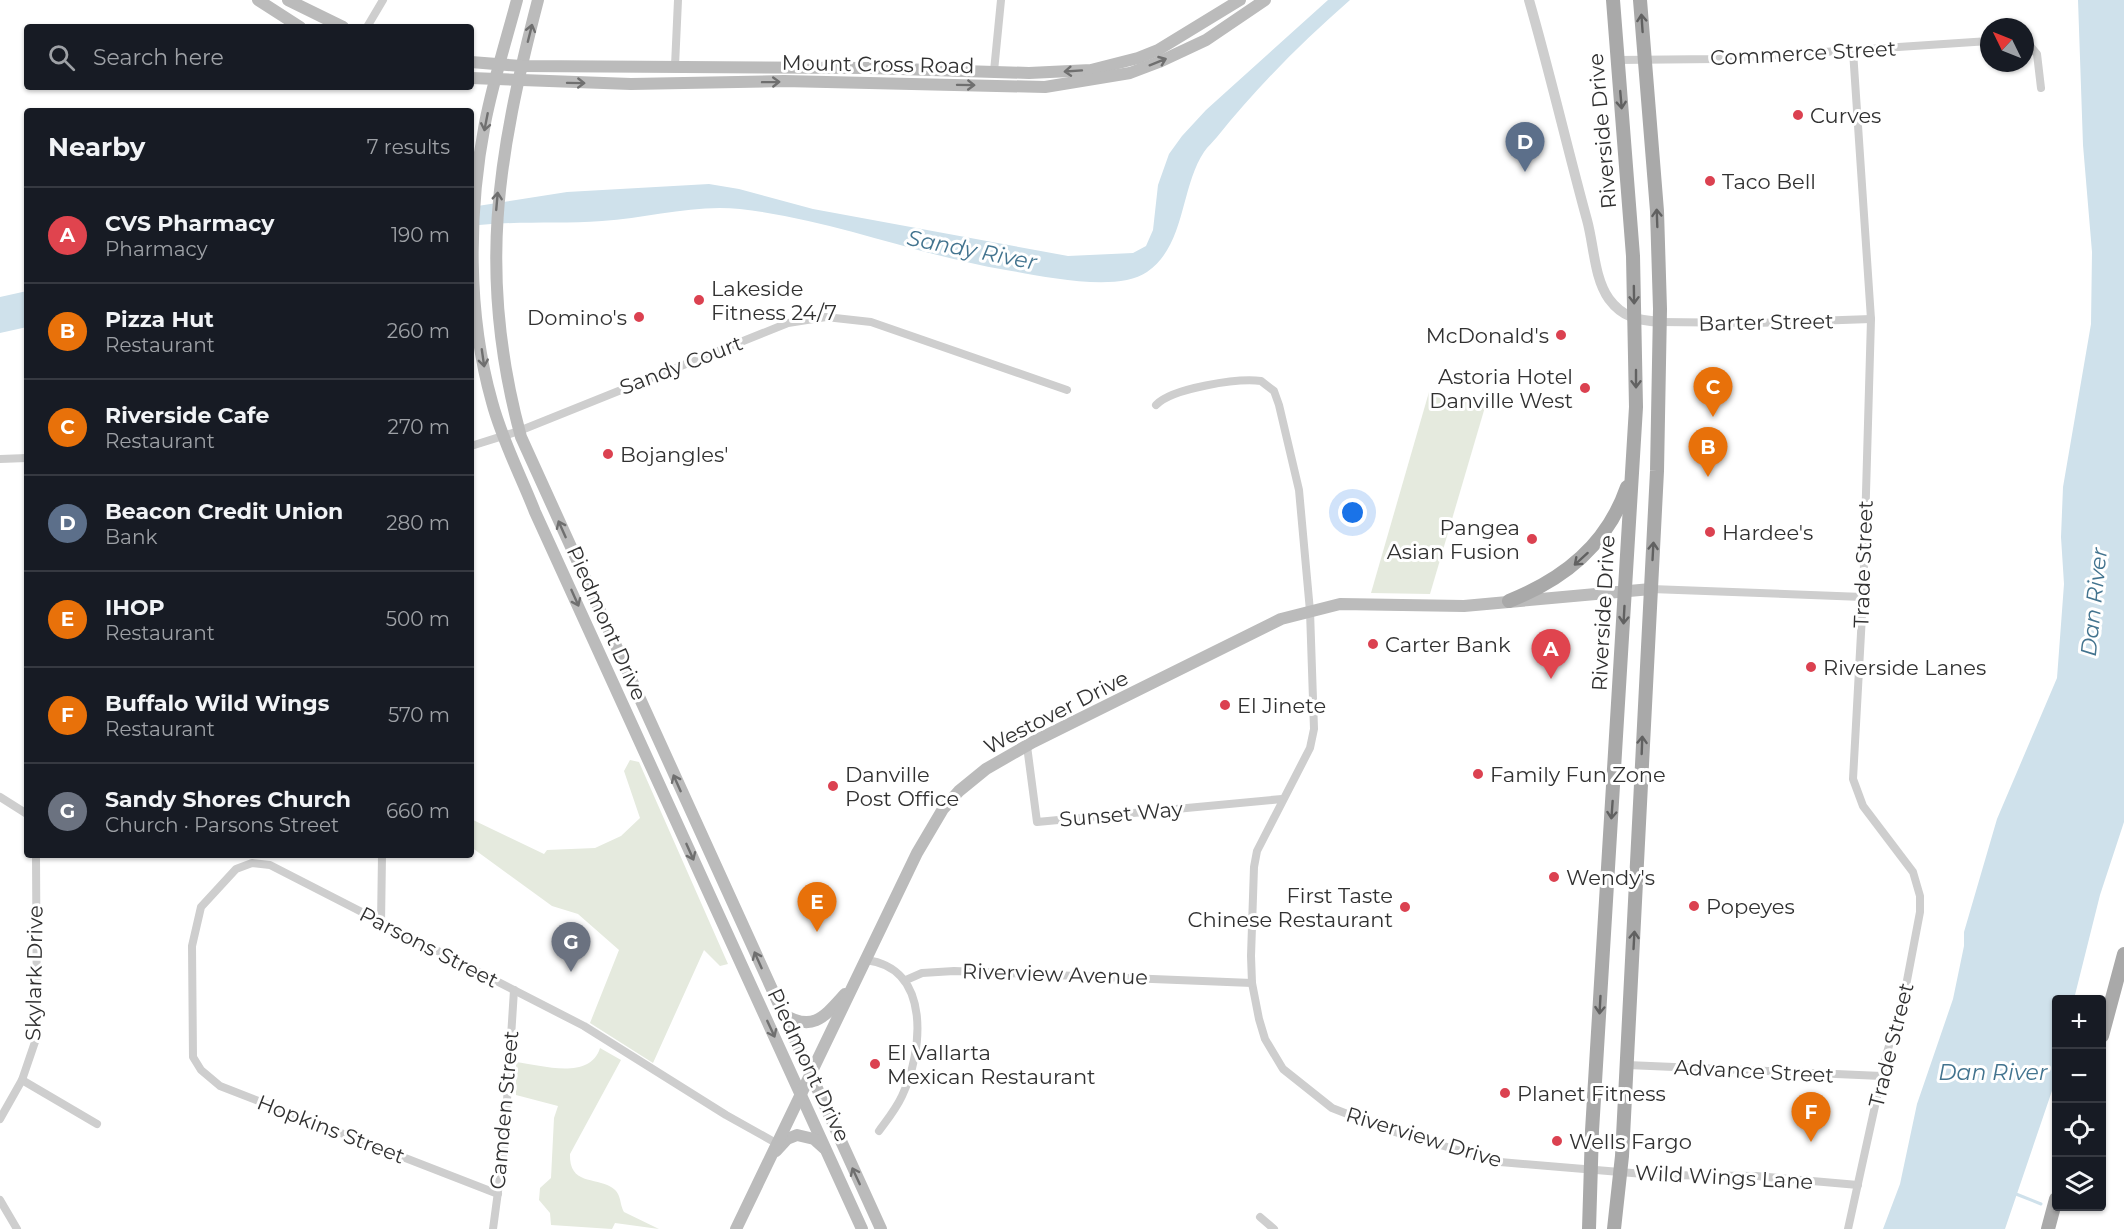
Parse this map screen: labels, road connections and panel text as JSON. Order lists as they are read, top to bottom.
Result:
{
  "streets": {
    "main road": [
      "Mount Cross Road",
      "Riverside Drive",
      "Piedmont Drive",
      "Westover Drive"
    ],
    "street": [
      "Commerce Street",
      "Barter Street",
      "Sandy Court",
      "Trade Street",
      "Sunset Way",
      "Parsons Street",
      "Skylark Drive",
      "Riverview Avenue",
      "Advance Street",
      "Camden Street",
      "Hopkins Street",
      "Riverview Drive",
      "Wild Wings Lane"
    ]
  },
  "crossings": [
    ["Commerce Street", "Riverside Drive"],
    ["Commerce Street", "Trade Street"],
    ["Mount Cross Road", "Piedmont Drive"],
    ["Riverside Drive", "Westover Drive"],
    ["Riverside Drive", "Riverview Drive"],
    ["Riverside Drive", "Wild Wings Lane"],
    ["Barter Street", "Trade Street"],
    ["Sandy Court", "Piedmont Drive"],
    ["Trade Street", "Advance Street"],
    ["Trade Street", "Wild Wings Lane"],
    ["Piedmont Drive", "Westover Drive"],
    ["Westover Drive", "Sunset Way"],
    ["Westover Drive", "Parsons Street"],
    ["Westover Drive", "Riverview Drive"],
    ["Sunset Way", "Riverview Drive"],
    ["Parsons Street", "Camden Street"],
    ["Parsons Street", "Hopkins Street"],
    ["Riverview Avenue", "Riverview Drive"],
    ["Camden Street", "Hopkins Street"],
    ["Riverview Drive", "Wild Wings Lane"]
  ],
  "water": ["Sandy River", "Dan River"],
  "places": [
    "Curves",
    "Taco Bell",
    "Lakeside Fitness 24/7",
    "Domino's",
    "McDonald's",
    "Astoria Hotel Danville West",
    "Bojangles'",
    "Hardee's",
    "Pangea Asian Fusion",
    "Carter Bank",
    "Riverside Lanes",
    "El Jinete",
    "Family Fun Zone",
    "Danville Post Office",
    "Wendy's",
    "Popeyes",
    "First Taste Chinese Restaurant",
    "El Vallarta Mexican Restaurant",
    "Planet Fitness",
    "Wells Fargo"
  ],
  "north": "top left",
  "page": {
    "search": "Search here",
    "heading": ["Nearby", "7 results"],
    "pins": [
      "D",
      "C",
      "B",
      "A",
      "E",
      "G",
      "F"
    ],
    "list": [
      {
        "mark": "A",
        "name": "CVS Pharmacy",
        "note": "Pharmacy",
        "value": "190 m"
      },
      {
        "mark": "B",
        "name": "Pizza Hut",
        "note": "Restaurant",
        "value": "260 m"
      },
      {
        "mark": "C",
        "name": "Riverside Cafe",
        "note": "Restaurant",
        "value": "270 m"
      },
      {
        "mark": "D",
        "name": "Beacon Credit Union",
        "note": "Bank",
        "value": "280 m"
      },
      {
        "mark": "E",
        "name": "IHOP",
        "note": "Restaurant",
        "value": "500 m"
      },
      {
        "mark": "F",
        "name": "Buffalo Wild Wings",
        "note": "Restaurant",
        "value": "570 m"
      },
      {
        "mark": "G",
        "name": "Sandy Shores Church",
        "note": "Church · Parsons Street",
        "value": "660 m"
      }
    ],
    "map_buttons": ["+", "−"]
  }
}
